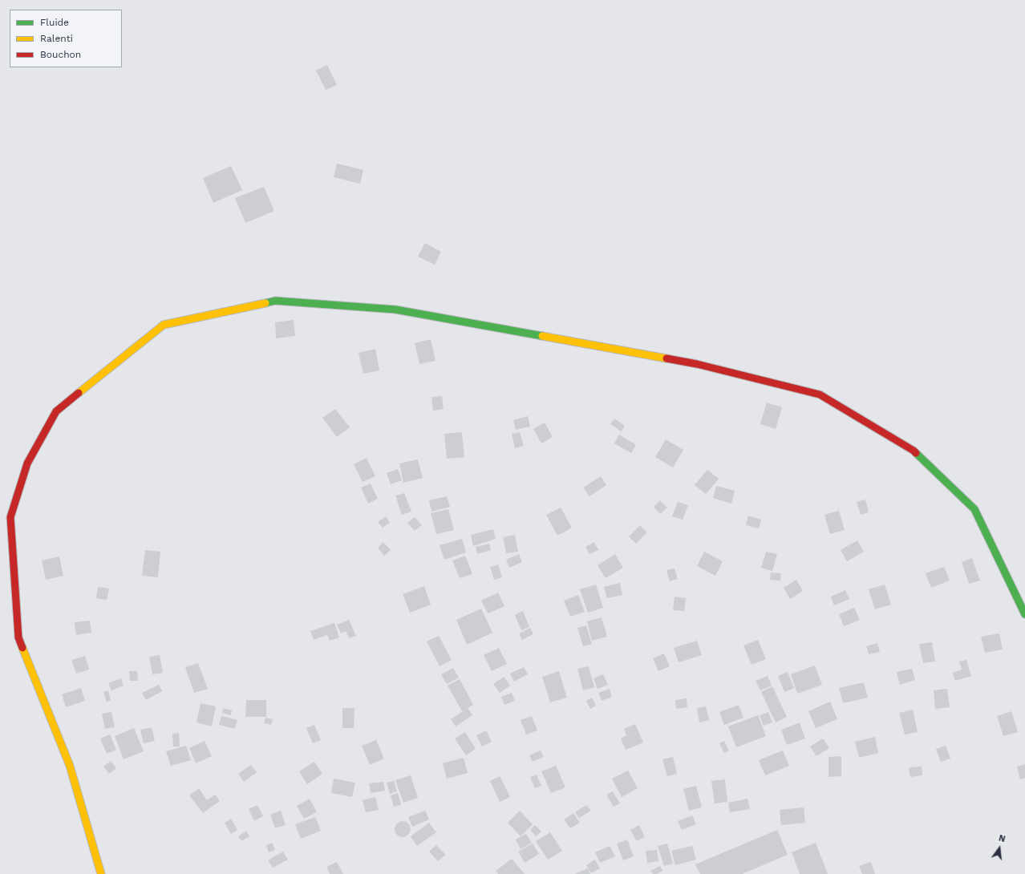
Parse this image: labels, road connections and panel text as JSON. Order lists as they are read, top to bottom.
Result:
{
  "legend": ["Fluide", "Ralenti", "Bouchon"],
  "north": "top"
}
